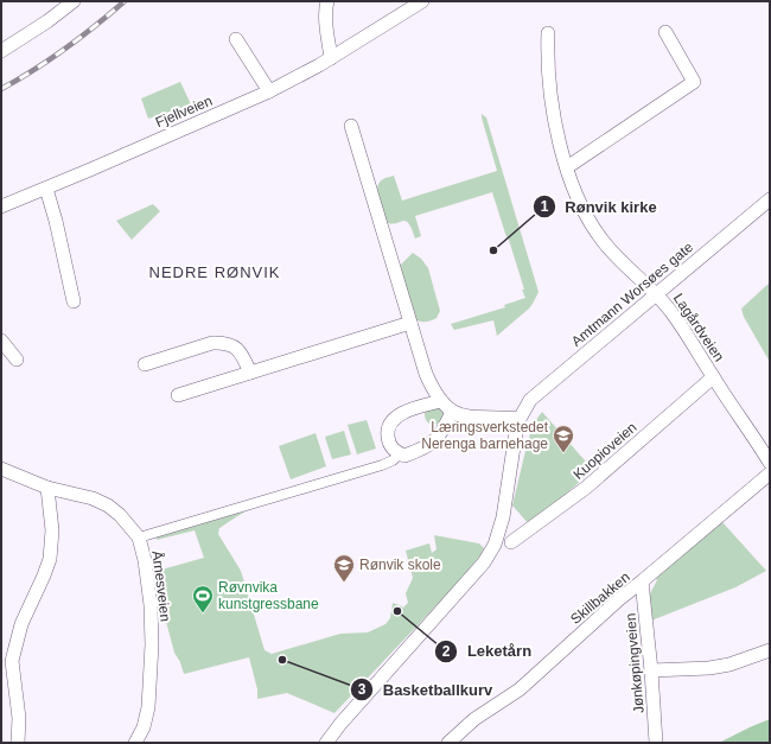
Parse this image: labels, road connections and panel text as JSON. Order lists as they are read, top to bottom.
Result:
{
  "streets": {
    "street": [
      "Fjellveien",
      "Amtmann Worsøes gate",
      "Lagårdveien",
      "Kuopioveien",
      "Årnesveien",
      "Skillbakken",
      "Jønkøpingveien"
    ]
  },
  "crossings": [
    ["Amtmann Worsøes gate", "Lagårdveien"],
    ["Lagårdveien", "Kuopioveien"],
    ["Skillbakken", "Jønkøpingveien"]
  ],
  "districts": ["NEDRE RØNVIK"],
  "places": {
    "other": ["Rønvik kirke", "Leketårn", "Basketballkurv"],
    "school or university": ["Læringsverkstedet Nerenga barnehage", "Rønvik skole"],
    "sports": ["Røvnvika kunstgressbane"]
  }
}
